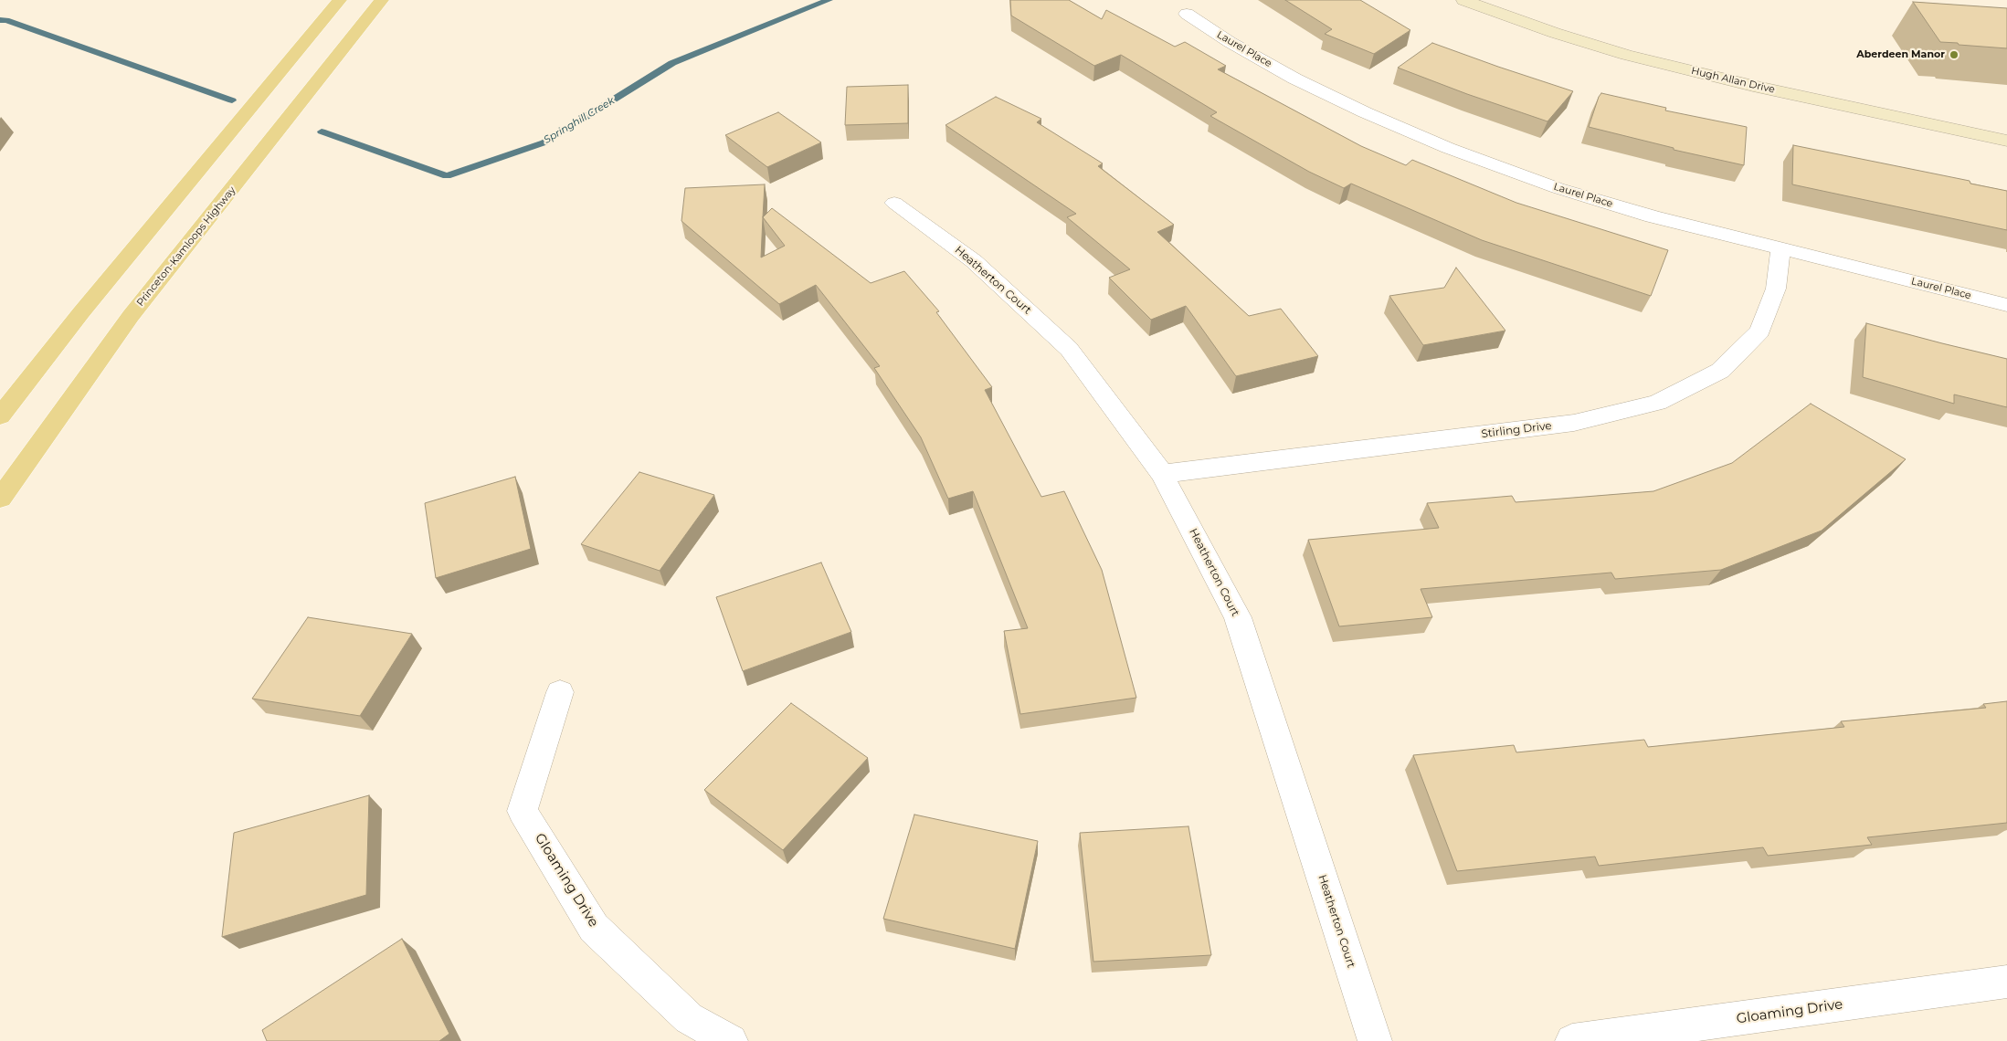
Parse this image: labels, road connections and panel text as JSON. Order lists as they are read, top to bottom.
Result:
{
  "streets": {
    "main road": ["Hugh Allan Drive", "Princeton-Kamloops Highway"],
    "street": [
      "Laurel Place",
      "Heatherton Court",
      "Stirling Drive",
      "Gloaming Drive"
    ]
  },
  "crossings": [
    ["Laurel Place", "Stirling Drive"],
    ["Heatherton Court", "Stirling Drive"]
  ],
  "water": ["Springhill Creek"],
  "places": ["Aberdeen Manor"]
}
